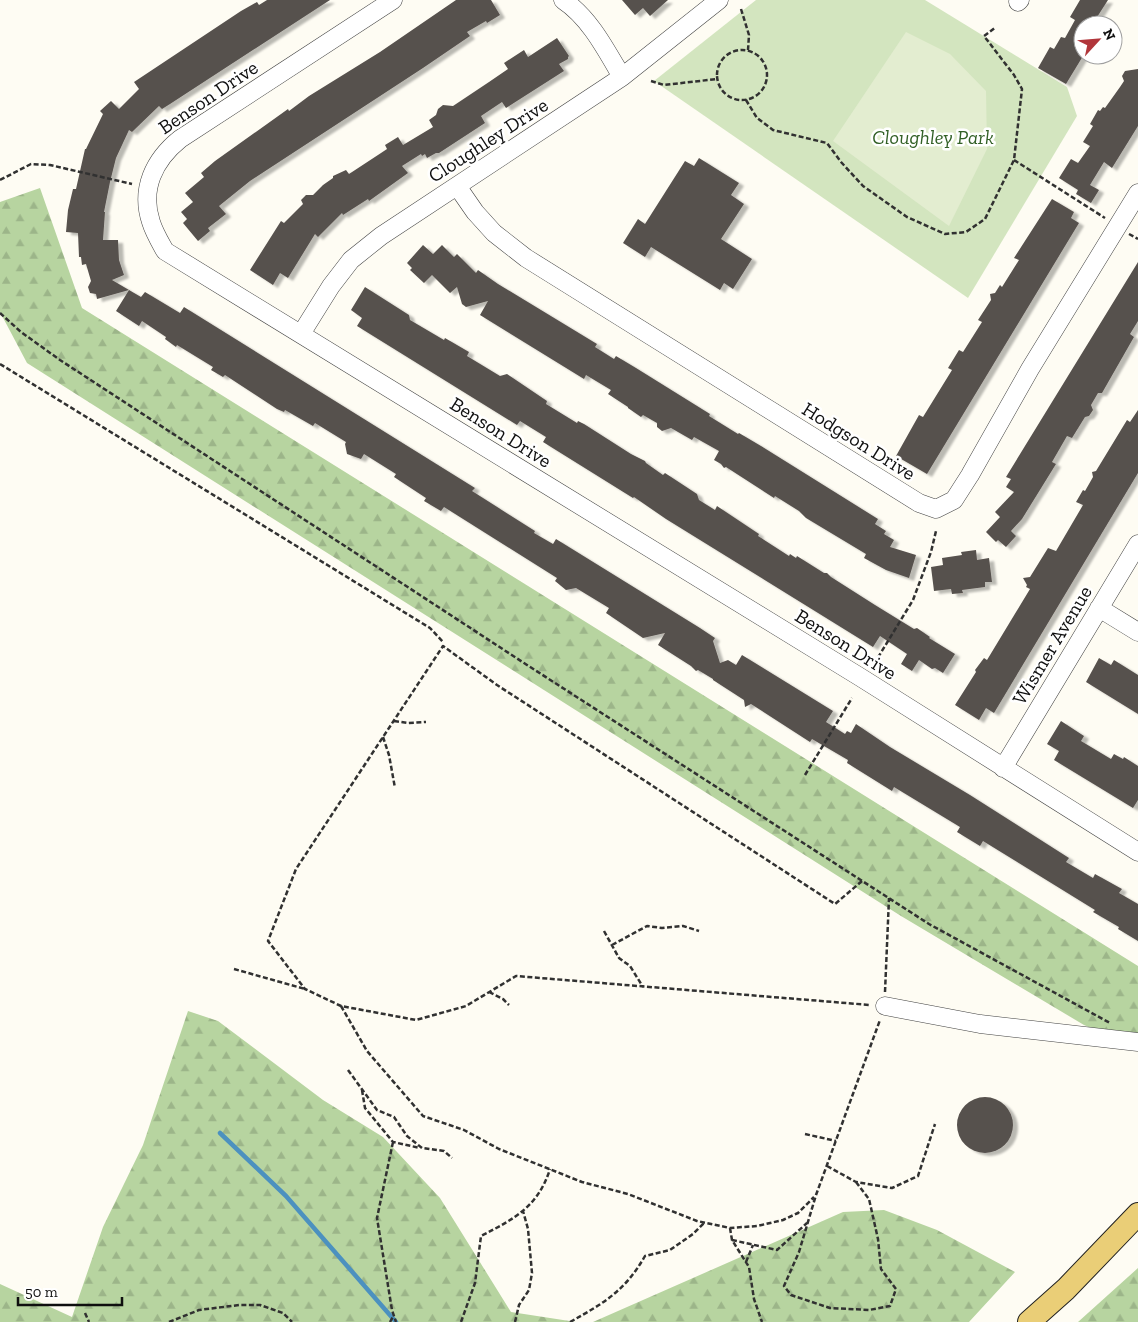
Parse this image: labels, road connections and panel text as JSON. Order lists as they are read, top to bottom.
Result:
{
  "streets": {
    "street": [
      "Benson Drive",
      "Cloughley Drive",
      "Hodgson Drive",
      "Wismer Avenue"
    ]
  },
  "crossings": [
    ["Benson Drive", "Cloughley Drive"],
    ["Benson Drive", "Wismer Avenue"],
    ["Cloughley Drive", "Hodgson Drive"]
  ],
  "parks": ["Cloughley Park"],
  "scale_bar": "50 m",
  "north": "top right"
}
